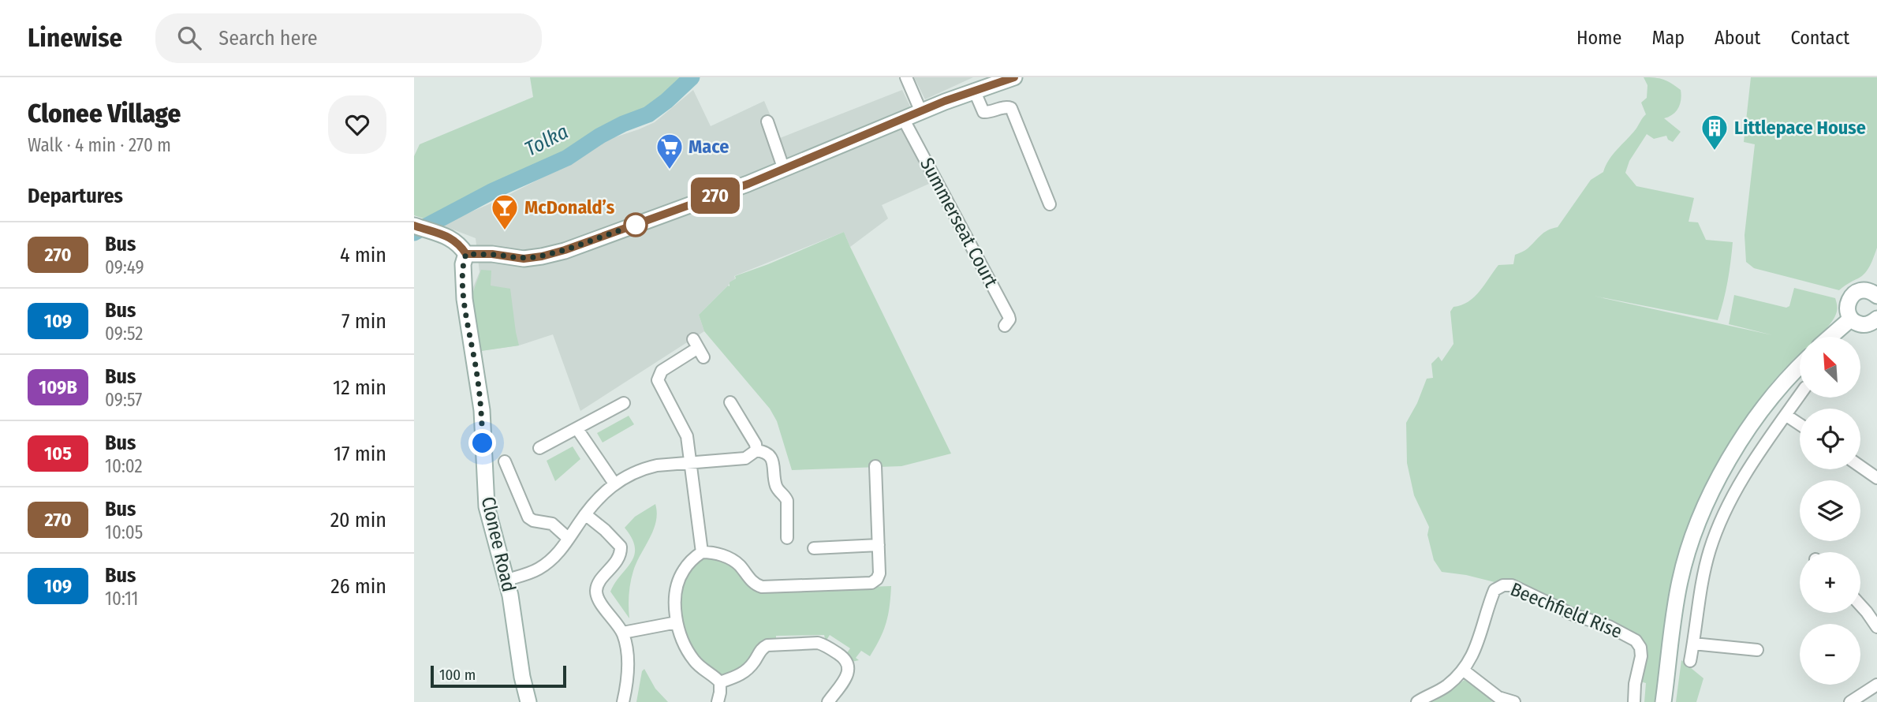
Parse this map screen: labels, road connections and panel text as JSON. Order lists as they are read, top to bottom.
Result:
{
  "streets": {
    "main road": ["Clonee Road"],
    "street": ["Summerseat Court", "Beechfield Rise"]
  },
  "water": ["Tolka"],
  "places": {
    "building": ["Littlepace House"],
    "supermarket": ["Mace"],
    "bar": ["McDonald’s"]
  },
  "lines": ["bus line 270"],
  "scale_bar": "100 m",
  "north": "top left",
  "page": {
    "header": "Linewise",
    "search": "Search here",
    "nav": [
      "Home",
      "Map",
      "About",
      "Contact"
    ],
    "heading": [
      ["Clonee Village", "Walk · 4 min · 270 m"],
      "Departures"
    ],
    "on_map": "270",
    "list": [
      {
        "mark": "270",
        "name": "Bus",
        "note": "09:49",
        "value": "4 min"
      },
      {
        "mark": "109",
        "name": "Bus",
        "note": "09:52",
        "value": "7 min"
      },
      {
        "mark": "109B",
        "name": "Bus",
        "note": "09:57",
        "value": "12 min"
      },
      {
        "mark": "105",
        "name": "Bus",
        "note": "10:02",
        "value": "17 min"
      },
      {
        "mark": "270",
        "name": "Bus",
        "note": "10:05",
        "value": "20 min"
      },
      {
        "mark": "109",
        "name": "Bus",
        "note": "10:11",
        "value": "26 min"
      }
    ],
    "map_buttons": ["+", "−"],
    "scale": "100 m"
  }
}
